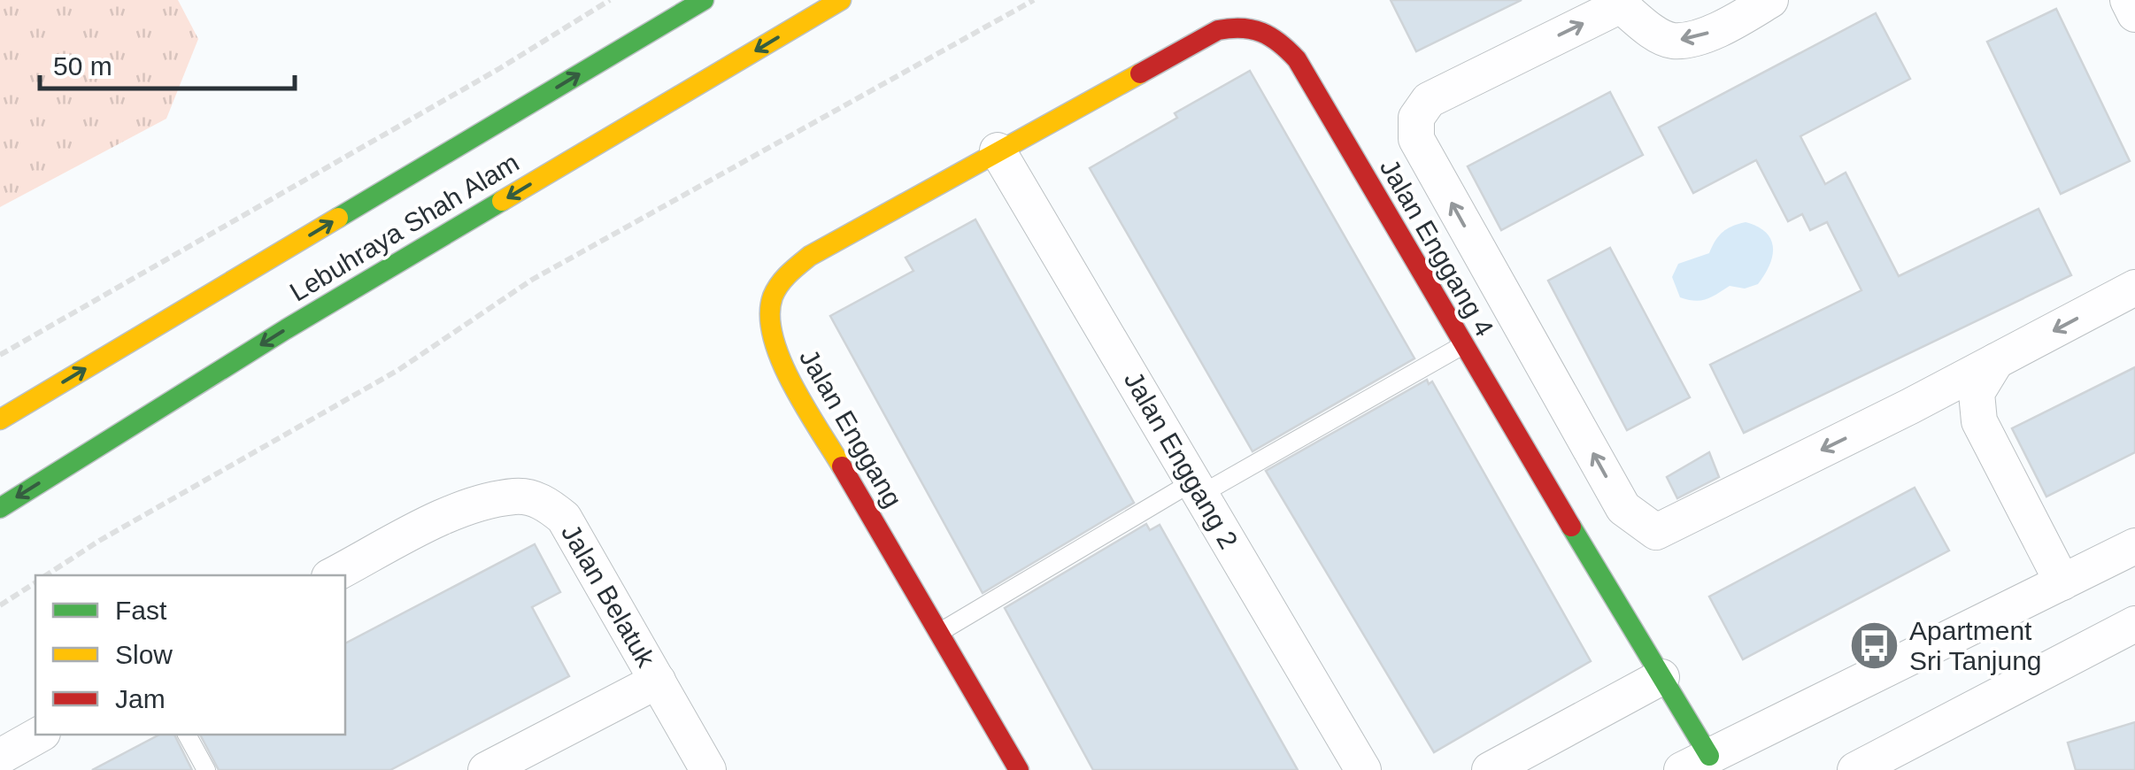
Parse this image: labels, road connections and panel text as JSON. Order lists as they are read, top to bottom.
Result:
{
  "streets": {
    "main road": ["Lebuhraya Shah Alam", "Jalan Enggang 4", "Jalan Enggang"],
    "street": ["Jalan Enggang 2", "Jalan Belatuk"]
  },
  "crossings": [
    ["Jalan Enggang 4", "Jalan Enggang"],
    ["Jalan Enggang 4", "Jalan Enggang 2"],
    ["Jalan Enggang", "Jalan Enggang 2"]
  ],
  "places": {
    "bus stop": ["Apartment Sri Tanjung"]
  },
  "legend": ["Fast", "Slow", "Jam"],
  "scale_bar": "50 m"
}
